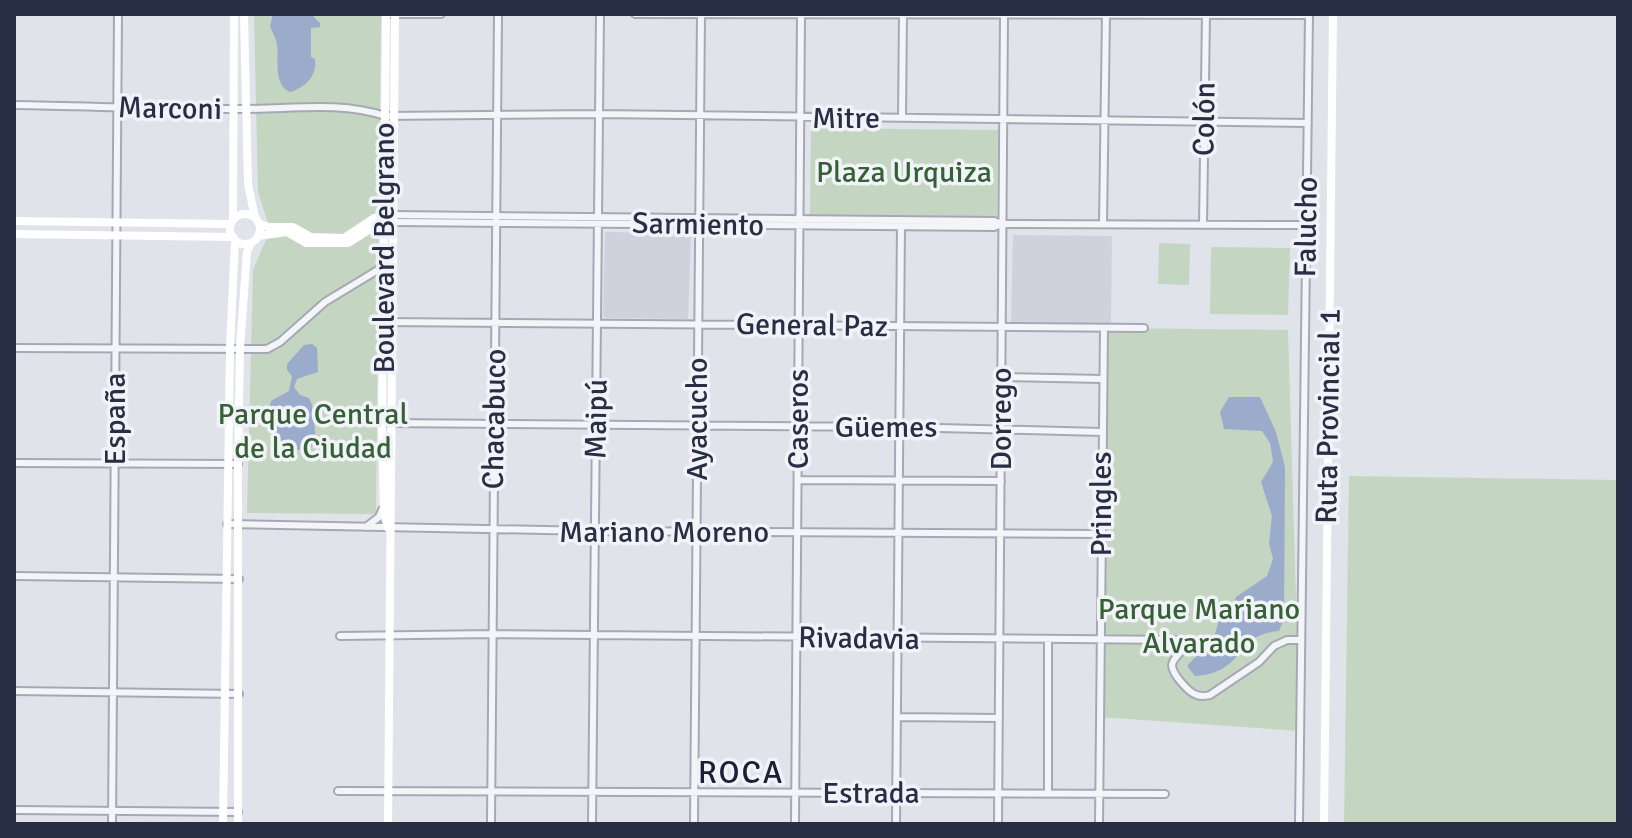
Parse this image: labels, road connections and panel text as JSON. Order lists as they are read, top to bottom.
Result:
{
  "streets": {
    "street": [
      "Marconi",
      "Mitre",
      "Colón",
      "Sarmiento",
      "Falucho",
      "Boulevard Belgrano",
      "General Paz",
      "Ruta Provincial 1",
      "España",
      "Chacabuco",
      "Maipú",
      "Ayacucho",
      "Caseros",
      "Dorrego",
      "Güemes",
      "Pringles",
      "Mariano Moreno",
      "Rivadavia",
      "Estrada"
    ]
  },
  "crossings": [
    ["Marconi", "Mitre"],
    ["Marconi", "Boulevard Belgrano"],
    ["Marconi", "España"],
    ["Mitre", "Colón"],
    ["Mitre", "Falucho"],
    ["Mitre", "Boulevard Belgrano"],
    ["Mitre", "Chacabuco"],
    ["Mitre", "Maipú"],
    ["Mitre", "Ayacucho"],
    ["Mitre", "Caseros"],
    ["Mitre", "Dorrego"],
    ["Colón", "Sarmiento"],
    ["Sarmiento", "Falucho"],
    ["Sarmiento", "Boulevard Belgrano"],
    ["Sarmiento", "Chacabuco"],
    ["Sarmiento", "Maipú"],
    ["Sarmiento", "Ayacucho"],
    ["Sarmiento", "Caseros"],
    ["Sarmiento", "Dorrego"],
    ["Falucho", "Rivadavia"],
    ["Boulevard Belgrano", "General Paz"],
    ["Boulevard Belgrano", "Güemes"],
    ["Boulevard Belgrano", "Mariano Moreno"],
    ["Boulevard Belgrano", "Rivadavia"],
    ["Boulevard Belgrano", "Estrada"],
    ["General Paz", "Chacabuco"],
    ["General Paz", "Maipú"],
    ["General Paz", "Ayacucho"],
    ["General Paz", "Caseros"],
    ["General Paz", "Dorrego"],
    ["General Paz", "Pringles"],
    ["Chacabuco", "Güemes"],
    ["Chacabuco", "Mariano Moreno"],
    ["Chacabuco", "Rivadavia"],
    ["Chacabuco", "Estrada"],
    ["Maipú", "Güemes"],
    ["Maipú", "Mariano Moreno"],
    ["Maipú", "Rivadavia"],
    ["Maipú", "Estrada"],
    ["Ayacucho", "Güemes"],
    ["Ayacucho", "Mariano Moreno"],
    ["Ayacucho", "Rivadavia"],
    ["Ayacucho", "Estrada"],
    ["Caseros", "Güemes"],
    ["Caseros", "Mariano Moreno"],
    ["Caseros", "Rivadavia"],
    ["Caseros", "Estrada"],
    ["Dorrego", "Güemes"],
    ["Dorrego", "Mariano Moreno"],
    ["Dorrego", "Rivadavia"],
    ["Dorrego", "Estrada"],
    ["Güemes", "Pringles"],
    ["Pringles", "Mariano Moreno"],
    ["Pringles", "Rivadavia"],
    ["Pringles", "Estrada"]
  ],
  "districts": ["ROCA"],
  "parks": ["Plaza Urquiza", "Parque Central de la Ciudad", "Parque Mariano Alvarado"]
}
